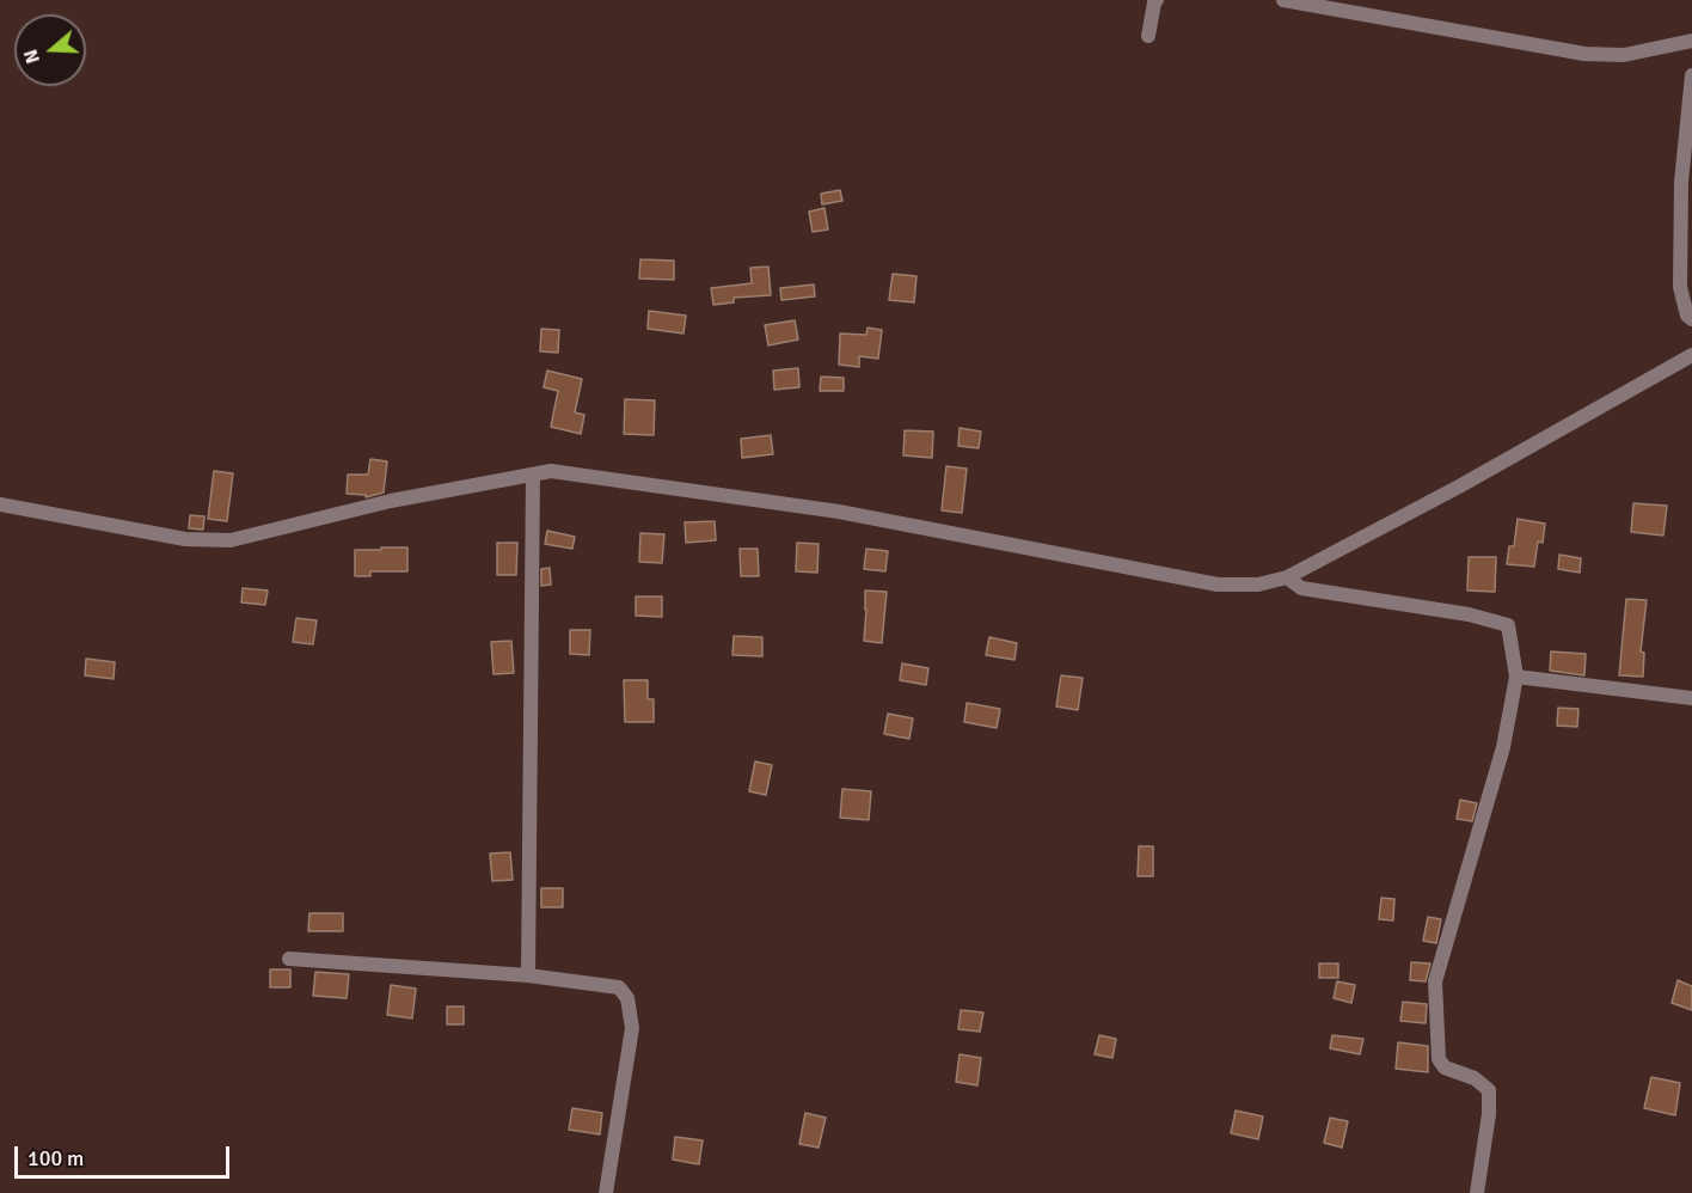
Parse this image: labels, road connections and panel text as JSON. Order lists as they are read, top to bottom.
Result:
{
  "scale_bar": "100 m",
  "north": "left"
}
